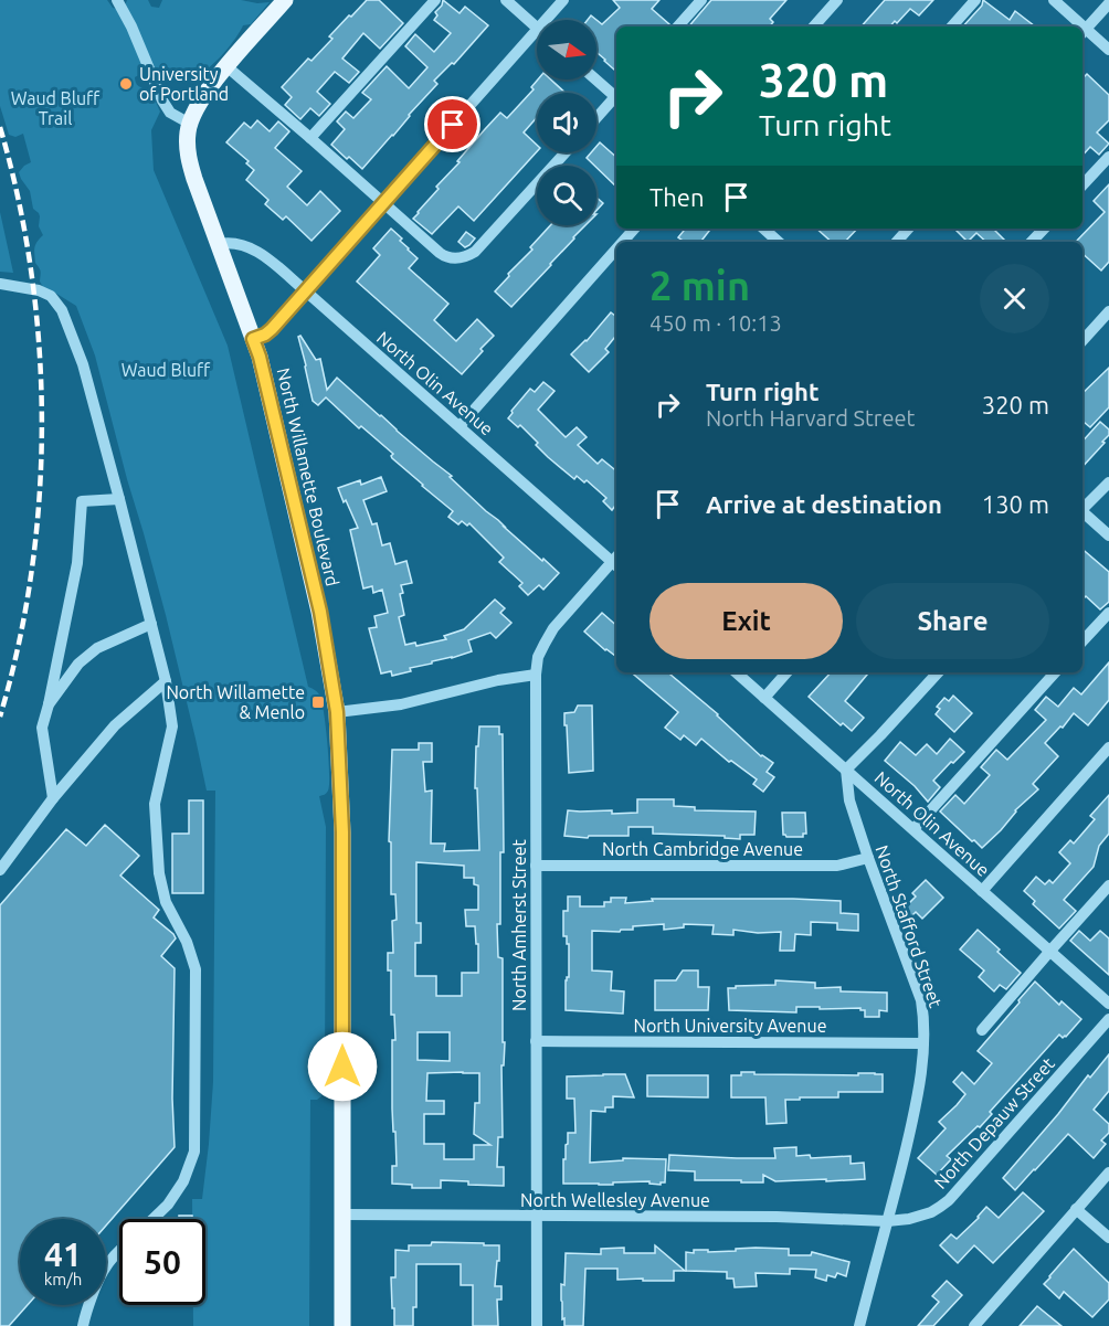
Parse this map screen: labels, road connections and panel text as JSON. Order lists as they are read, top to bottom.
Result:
{
  "streets": {
    "main road": ["North Willamette Boulevard"],
    "street": [
      "North Olin Avenue",
      "North Cambridge Avenue",
      "North Amherst Street",
      "North Stafford Street",
      "North University Avenue",
      "North Depauw Street",
      "North Wellesley Avenue"
    ]
  },
  "crossings": [
    ["North Olin Avenue", "North Willamette Boulevard"],
    ["North Olin Avenue", "North Stafford Street"],
    ["North Willamette Boulevard", "North Wellesley Avenue"],
    ["North Cambridge Avenue", "North Amherst Street"],
    ["North Cambridge Avenue", "North Stafford Street"],
    ["North Amherst Street", "North University Avenue"],
    ["North Amherst Street", "North Wellesley Avenue"],
    ["North Stafford Street", "North University Avenue"],
    ["North Stafford Street", "North Depauw Street"],
    ["North Stafford Street", "North Wellesley Avenue"],
    ["North Depauw Street", "North Wellesley Avenue"]
  ],
  "parks": ["Waud Bluff Trail", "Waud Bluff"],
  "places": {
    "other": ["University of Portland"],
    "transit": ["North Willamette & Menlo"]
  },
  "north": "right",
  "page": {
    "turn": ["320 m", "Turn right"],
    "then": "Then",
    "heading": ["2 min", "450 m · 10:13"],
    "list": [
      {
        "name": "Turn right",
        "note": "North Harvard Street",
        "value": "320 m"
      },
      {
        "name": "Arrive at destination",
        "value": "130 m"
      }
    ],
    "buttons": ["Exit", "Share"],
    "speed": "41 km/h",
    "limit": "50"
  }
}
